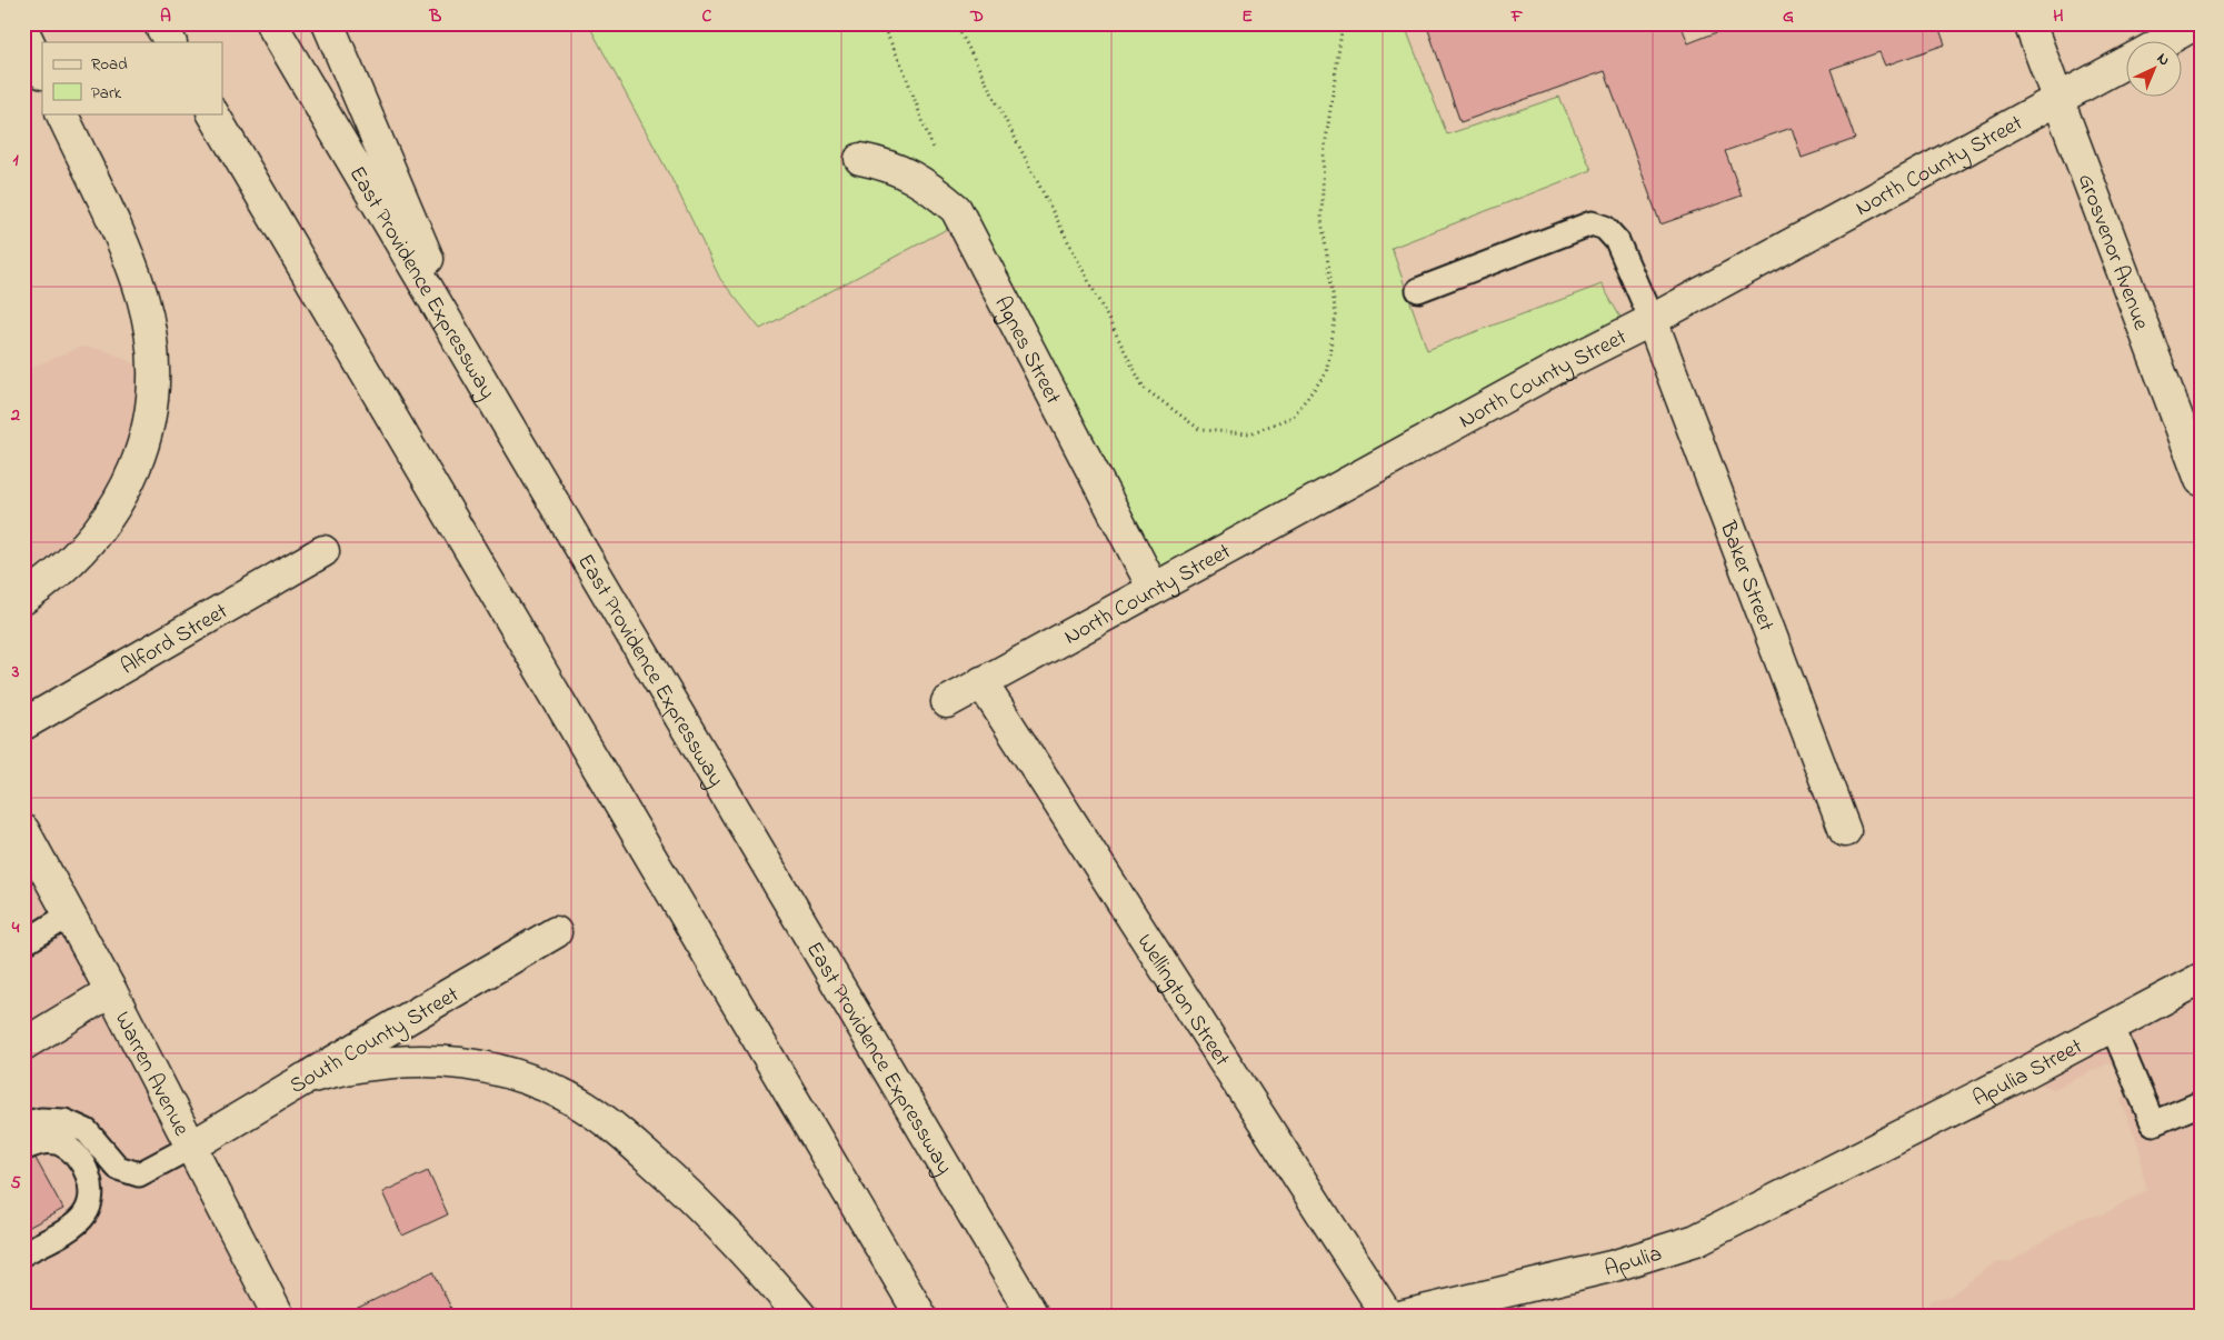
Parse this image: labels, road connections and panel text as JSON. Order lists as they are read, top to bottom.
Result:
{
  "streets": {
    "main road": [
      "North County Street",
      "Grosvenor Avenue",
      "East Providence Expressway",
      "Agnes Street",
      "Baker Street",
      "Alford Street",
      "Wellington Street",
      "South County Street",
      "Apulia Street",
      "Warren Avenue",
      "Apulia"
    ]
  },
  "crossings": [
    ["North County Street", "Grosvenor Avenue"],
    ["North County Street", "Agnes Street"],
    ["North County Street", "Baker Street"],
    ["North County Street", "Wellington Street"],
    ["South County Street", "Warren Avenue"],
    ["Apulia Street", "Apulia"]
  ],
  "legend": ["Road", "Park"],
  "north": "top right",
  "grid": {
    "columns": [
      "A",
      "B",
      "C",
      "D",
      "E",
      "F",
      "G",
      "H"
    ],
    "rows": [
      "1",
      "2",
      "3",
      "4",
      "5"
    ]
  }
}
